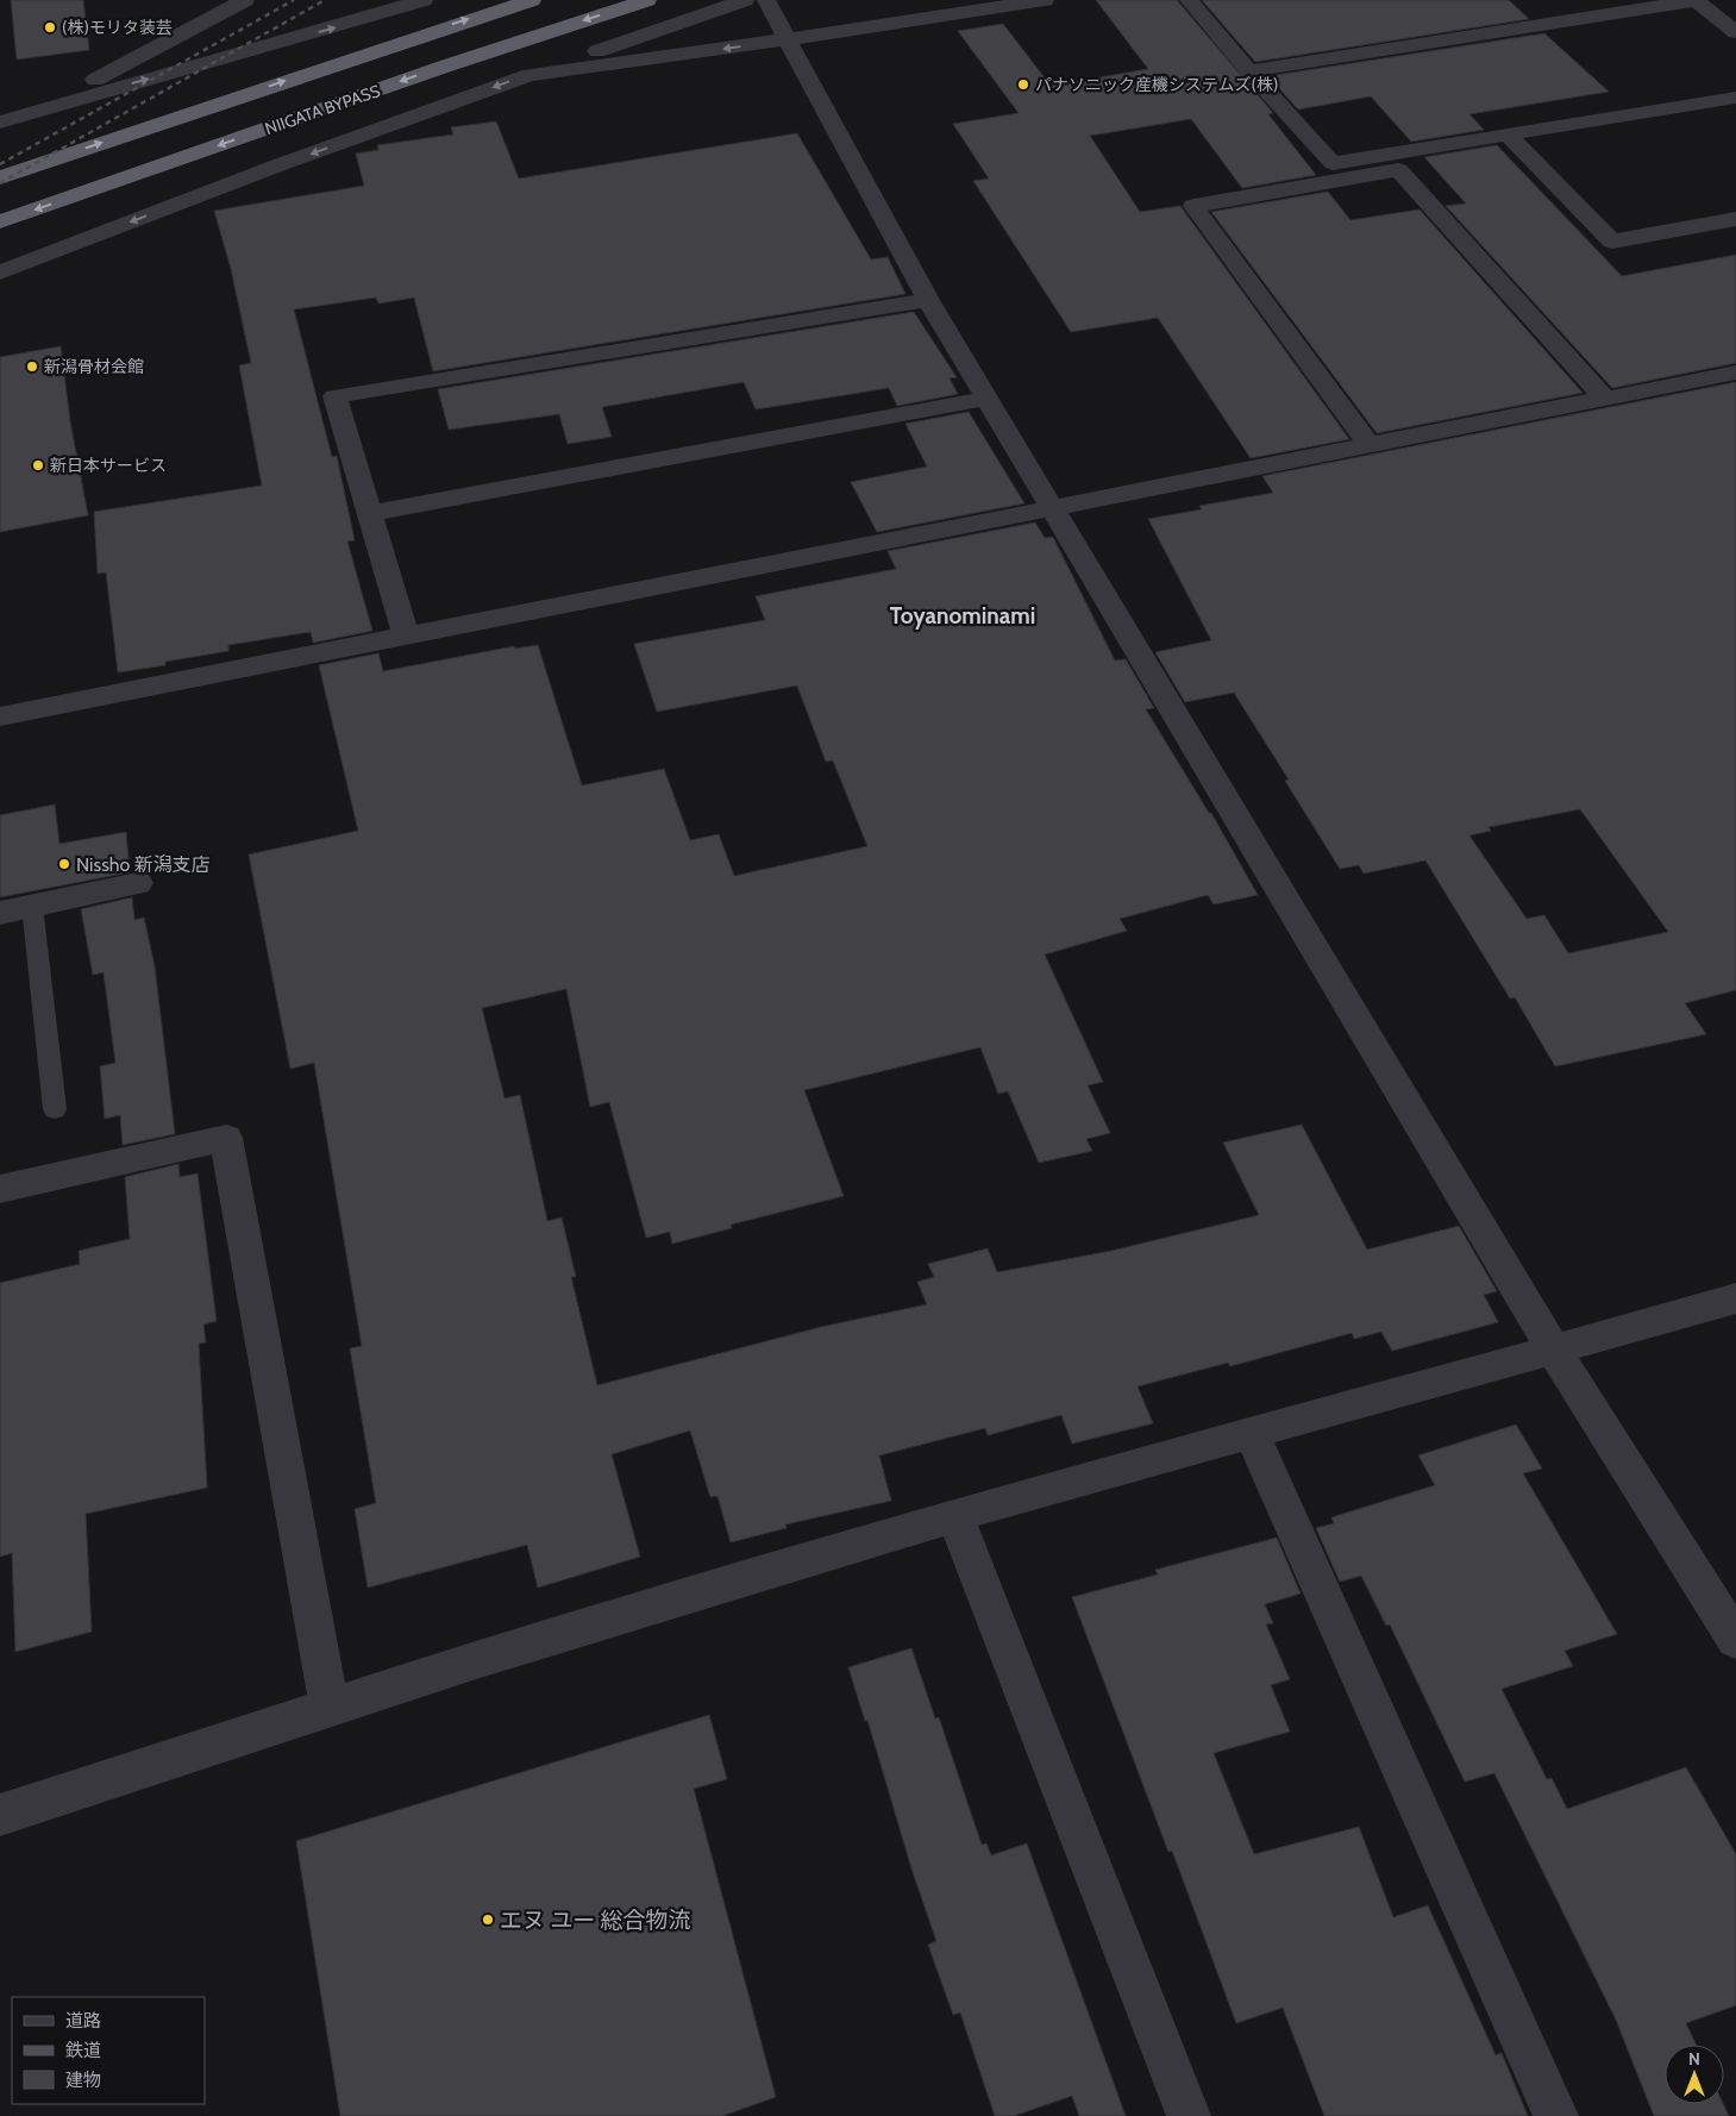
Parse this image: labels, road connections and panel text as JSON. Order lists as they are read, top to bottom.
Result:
{
  "streets": {
    "highway": ["NIIGATA BYPASS"]
  },
  "districts": ["Toyanominami"],
  "places": [
    "(株)モリタ装芸",
    "パナソニック産機システムズ(株)",
    "新潟骨材会館",
    "新日本サービス",
    "Nissho 新潟支店",
    "エヌ ユー 総合物流"
  ],
  "legend": ["道路", "鉄道", "建物"],
  "north": "top"
}
